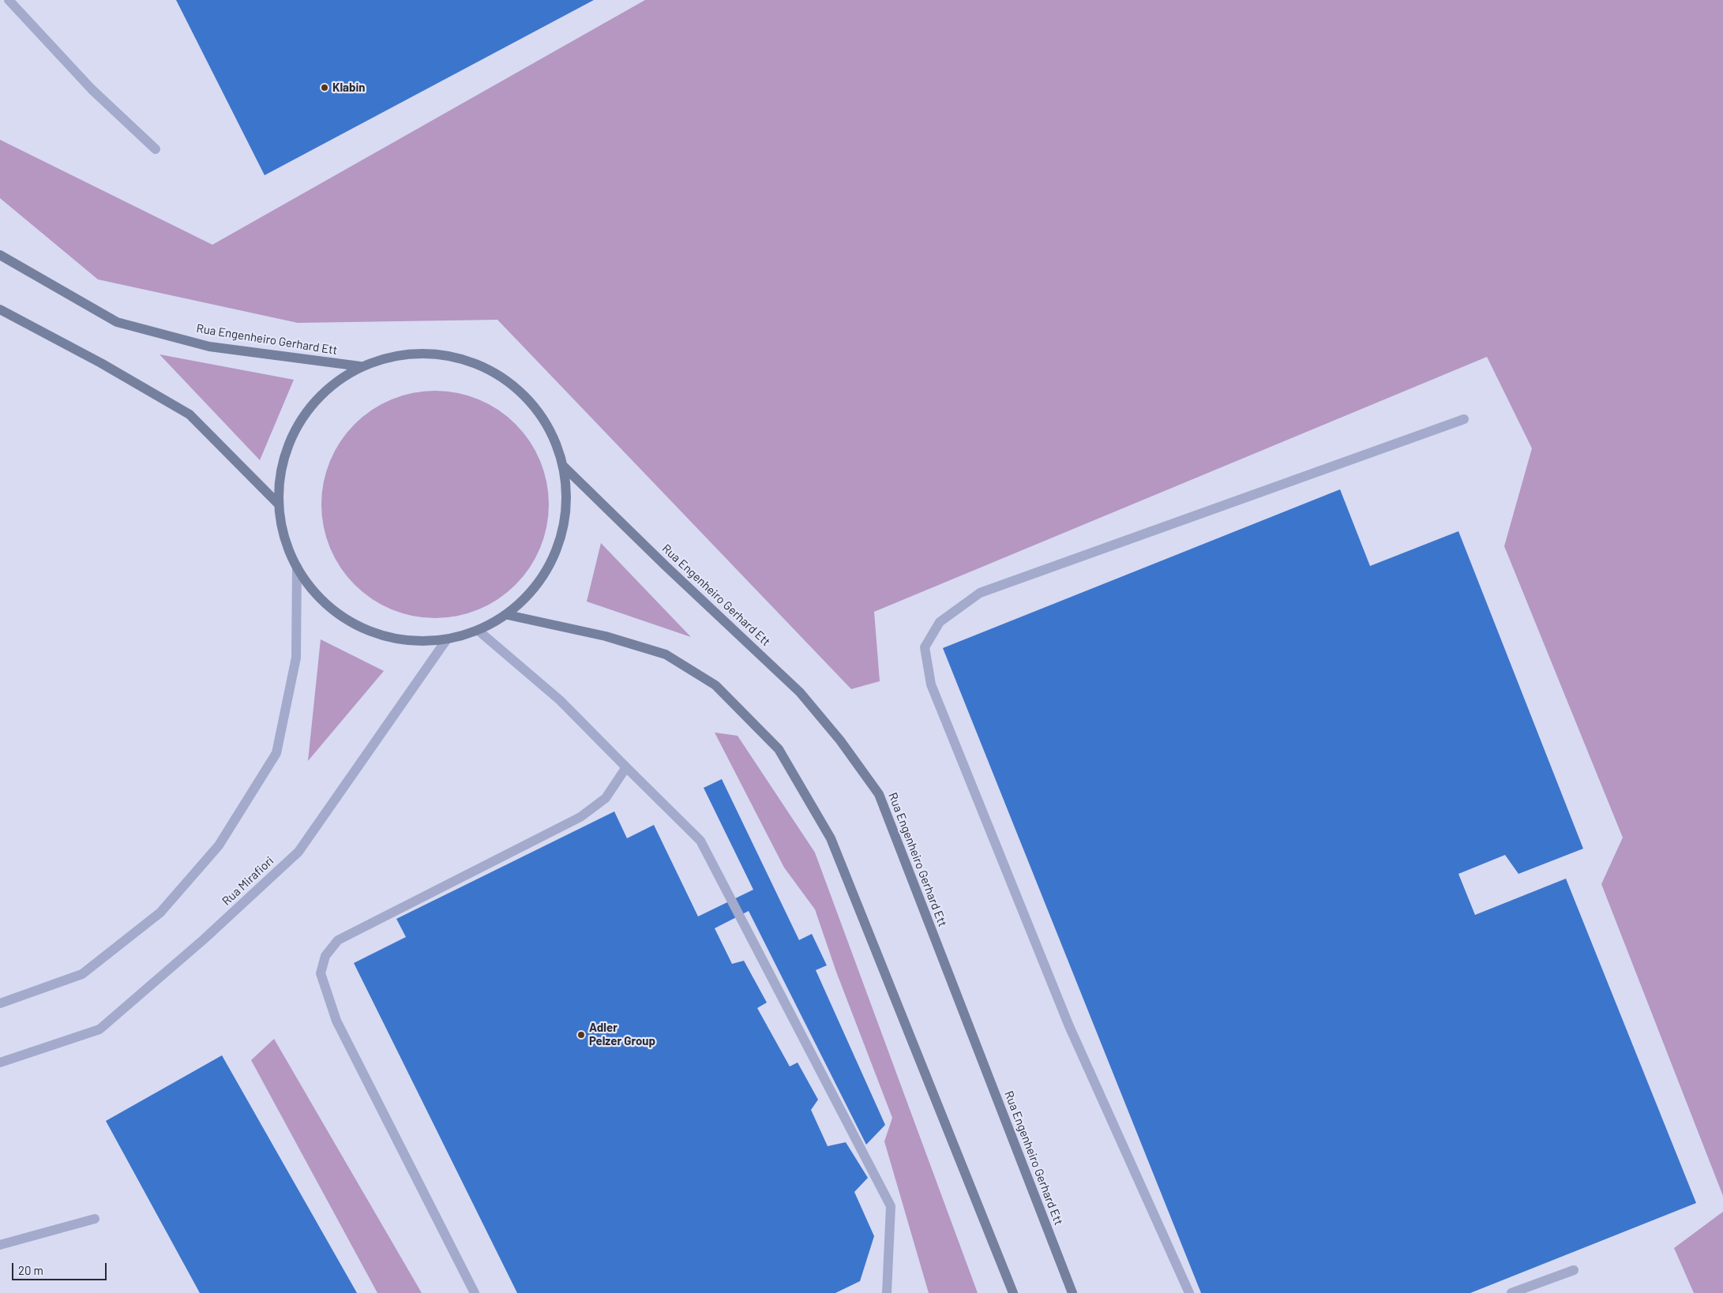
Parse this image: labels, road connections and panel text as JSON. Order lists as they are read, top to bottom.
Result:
{
  "streets": {
    "main road": ["Rua Engenheiro Gerhard Ett"],
    "street": ["Rua Mirafiori"]
  },
  "places": ["Klabin", "Adler Pelzer Group"],
  "scale_bar": "20 m"
}
